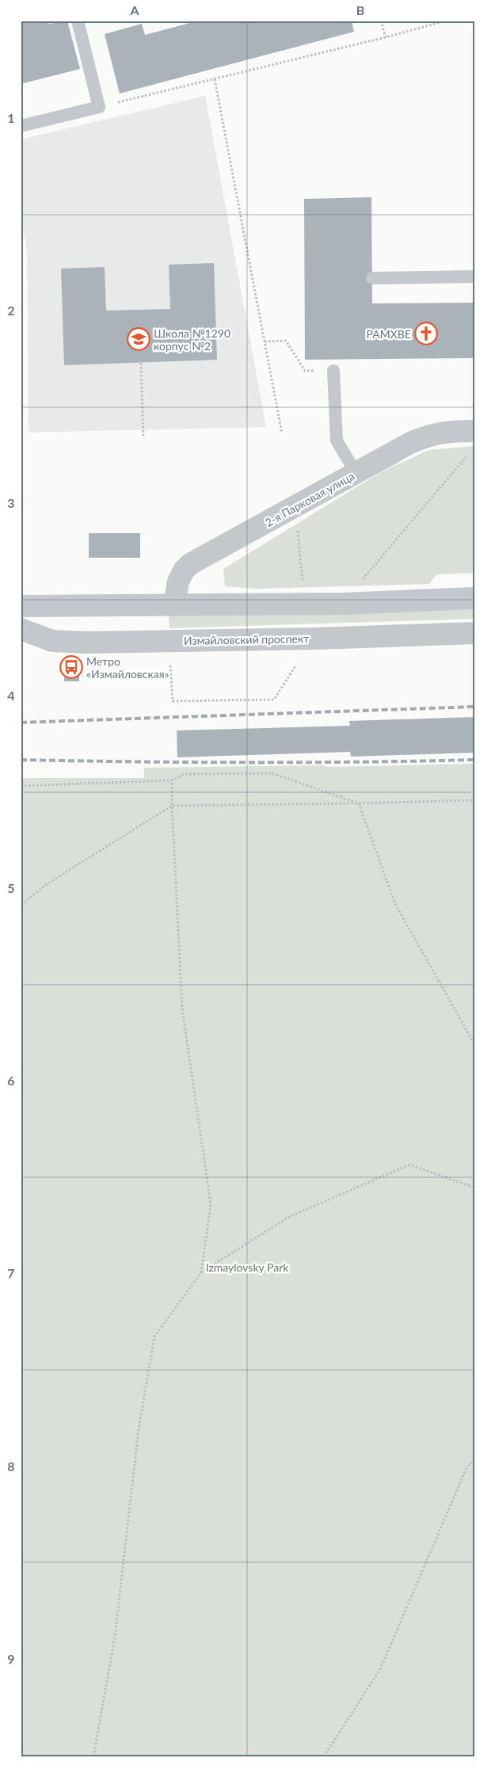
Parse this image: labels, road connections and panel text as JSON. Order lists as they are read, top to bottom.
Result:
{
  "streets": {
    "street": ["2-я Парковая улица", "Измайловский проспект"]
  },
  "parks": ["Izmaylovsky Park"],
  "places": {
    "church": ["РАМХВЕ"],
    "school or university": ["Школа №1290 корпус №2"],
    "bus stop": ["Метро «Измайловская»"]
  },
  "grid": {
    "columns": ["A", "B"],
    "rows": [
      "1",
      "2",
      "3",
      "4",
      "5",
      "6",
      "7",
      "8",
      "9"
    ]
  }
}
